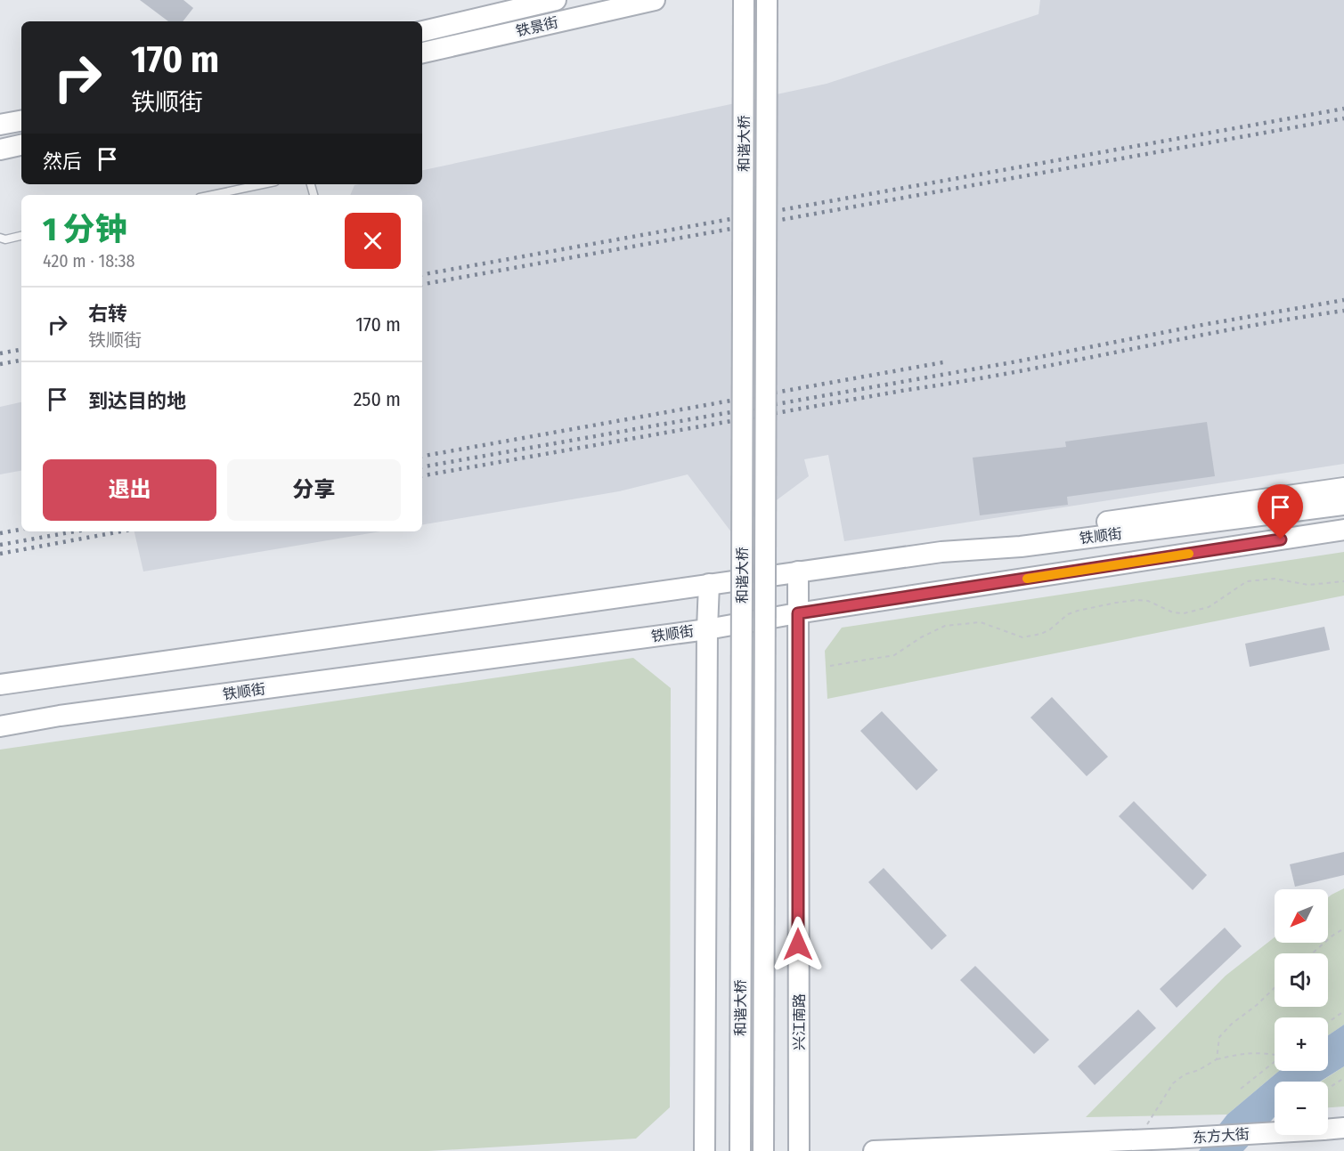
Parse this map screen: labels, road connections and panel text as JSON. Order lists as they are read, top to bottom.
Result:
{
  "streets": {
    "main road": [
      "铁景街",
      "和谐大桥",
      "铁顺街",
      "兴江南路",
      "东方大街"
    ]
  },
  "crossings": [
    ["铁顺街", "兴江南路"]
  ],
  "north": "bottom left",
  "page": {
    "turn": ["170 m", "铁顺街"],
    "then": "然后",
    "heading": ["1 分钟", "420 m · 18:38"],
    "list": [
      {
        "name": "右转",
        "note": "铁顺街",
        "value": "170 m"
      },
      {
        "name": "到达目的地",
        "value": "250 m"
      }
    ],
    "buttons": ["退出", "分享"],
    "map_buttons": ["+", "−"]
  }
}
